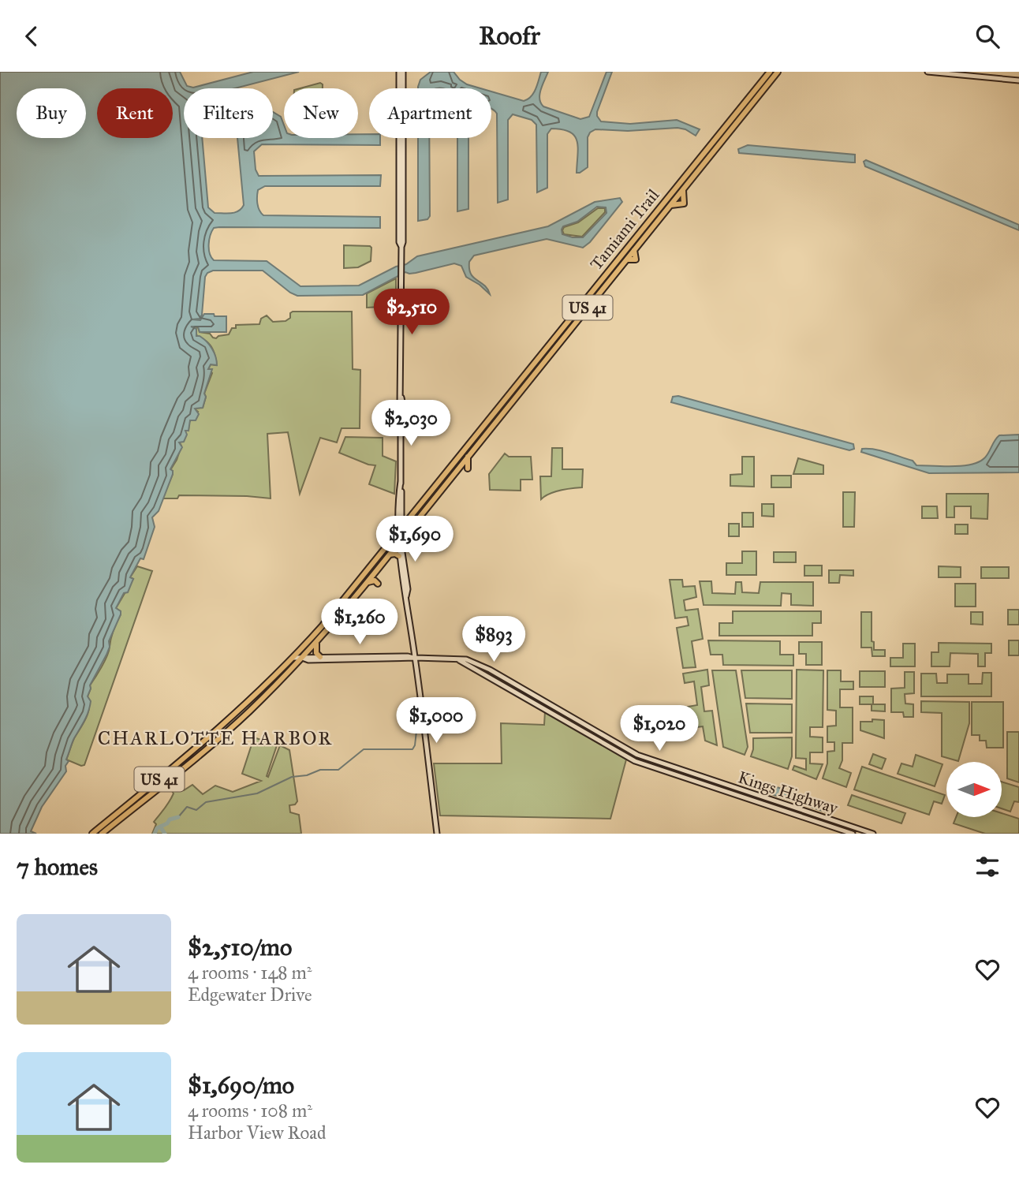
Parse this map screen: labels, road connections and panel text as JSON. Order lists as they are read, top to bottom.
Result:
{
  "streets": {
    "main road": ["Tamiami Trail", "US 41", "Kings Highway"]
  },
  "crossings": [
    ["Tamiami Trail", "Kings Highway"]
  ],
  "districts": ["CHARLOTTE HARBOR"],
  "north": "right",
  "page": {
    "header": "Roofr",
    "chip": [
      "Buy",
      "Rent",
      "Filters",
      "New",
      "Apartment"
    ],
    "price": [
      "$2,510",
      "$2,030",
      "$1,690",
      "$1,260",
      "$893",
      "$1,000",
      "$1,020"
    ],
    "heading": "7 homes",
    "list": [
      {
        "name": "$2,510/mo",
        "note": "4 rooms · 148 m² · Edgewater Drive"
      },
      {
        "name": "$1,690/mo",
        "note": "4 rooms · 108 m² · Harbor View Road"
      }
    ]
  }
}
